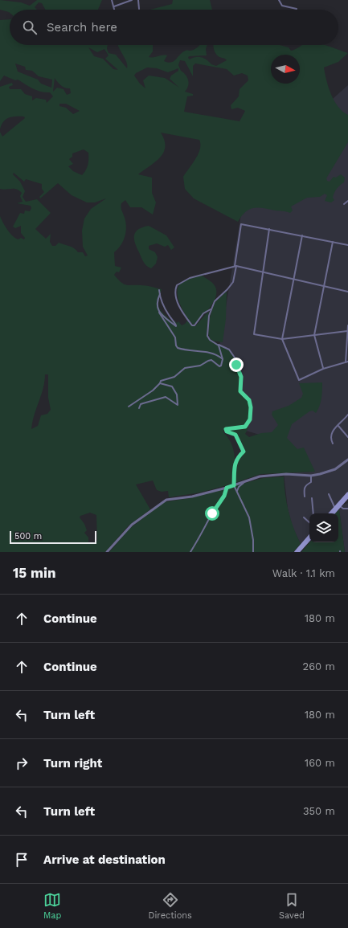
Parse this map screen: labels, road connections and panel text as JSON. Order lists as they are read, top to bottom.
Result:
{
  "scale_bar": "500 m",
  "north": "right",
  "page": {
    "search": "Search here",
    "scale": "500 m",
    "heading": ["15 min", "Walk · 1.1 km"],
    "list": [
      ["Continue", "180 m"],
      ["Continue", "260 m"],
      ["Turn left", "180 m"],
      ["Turn right", "160 m"],
      ["Turn left", "350 m"],
      "Arrive at destination"
    ],
    "nav": ["Map", "Directions", "Saved"]
  }
}
